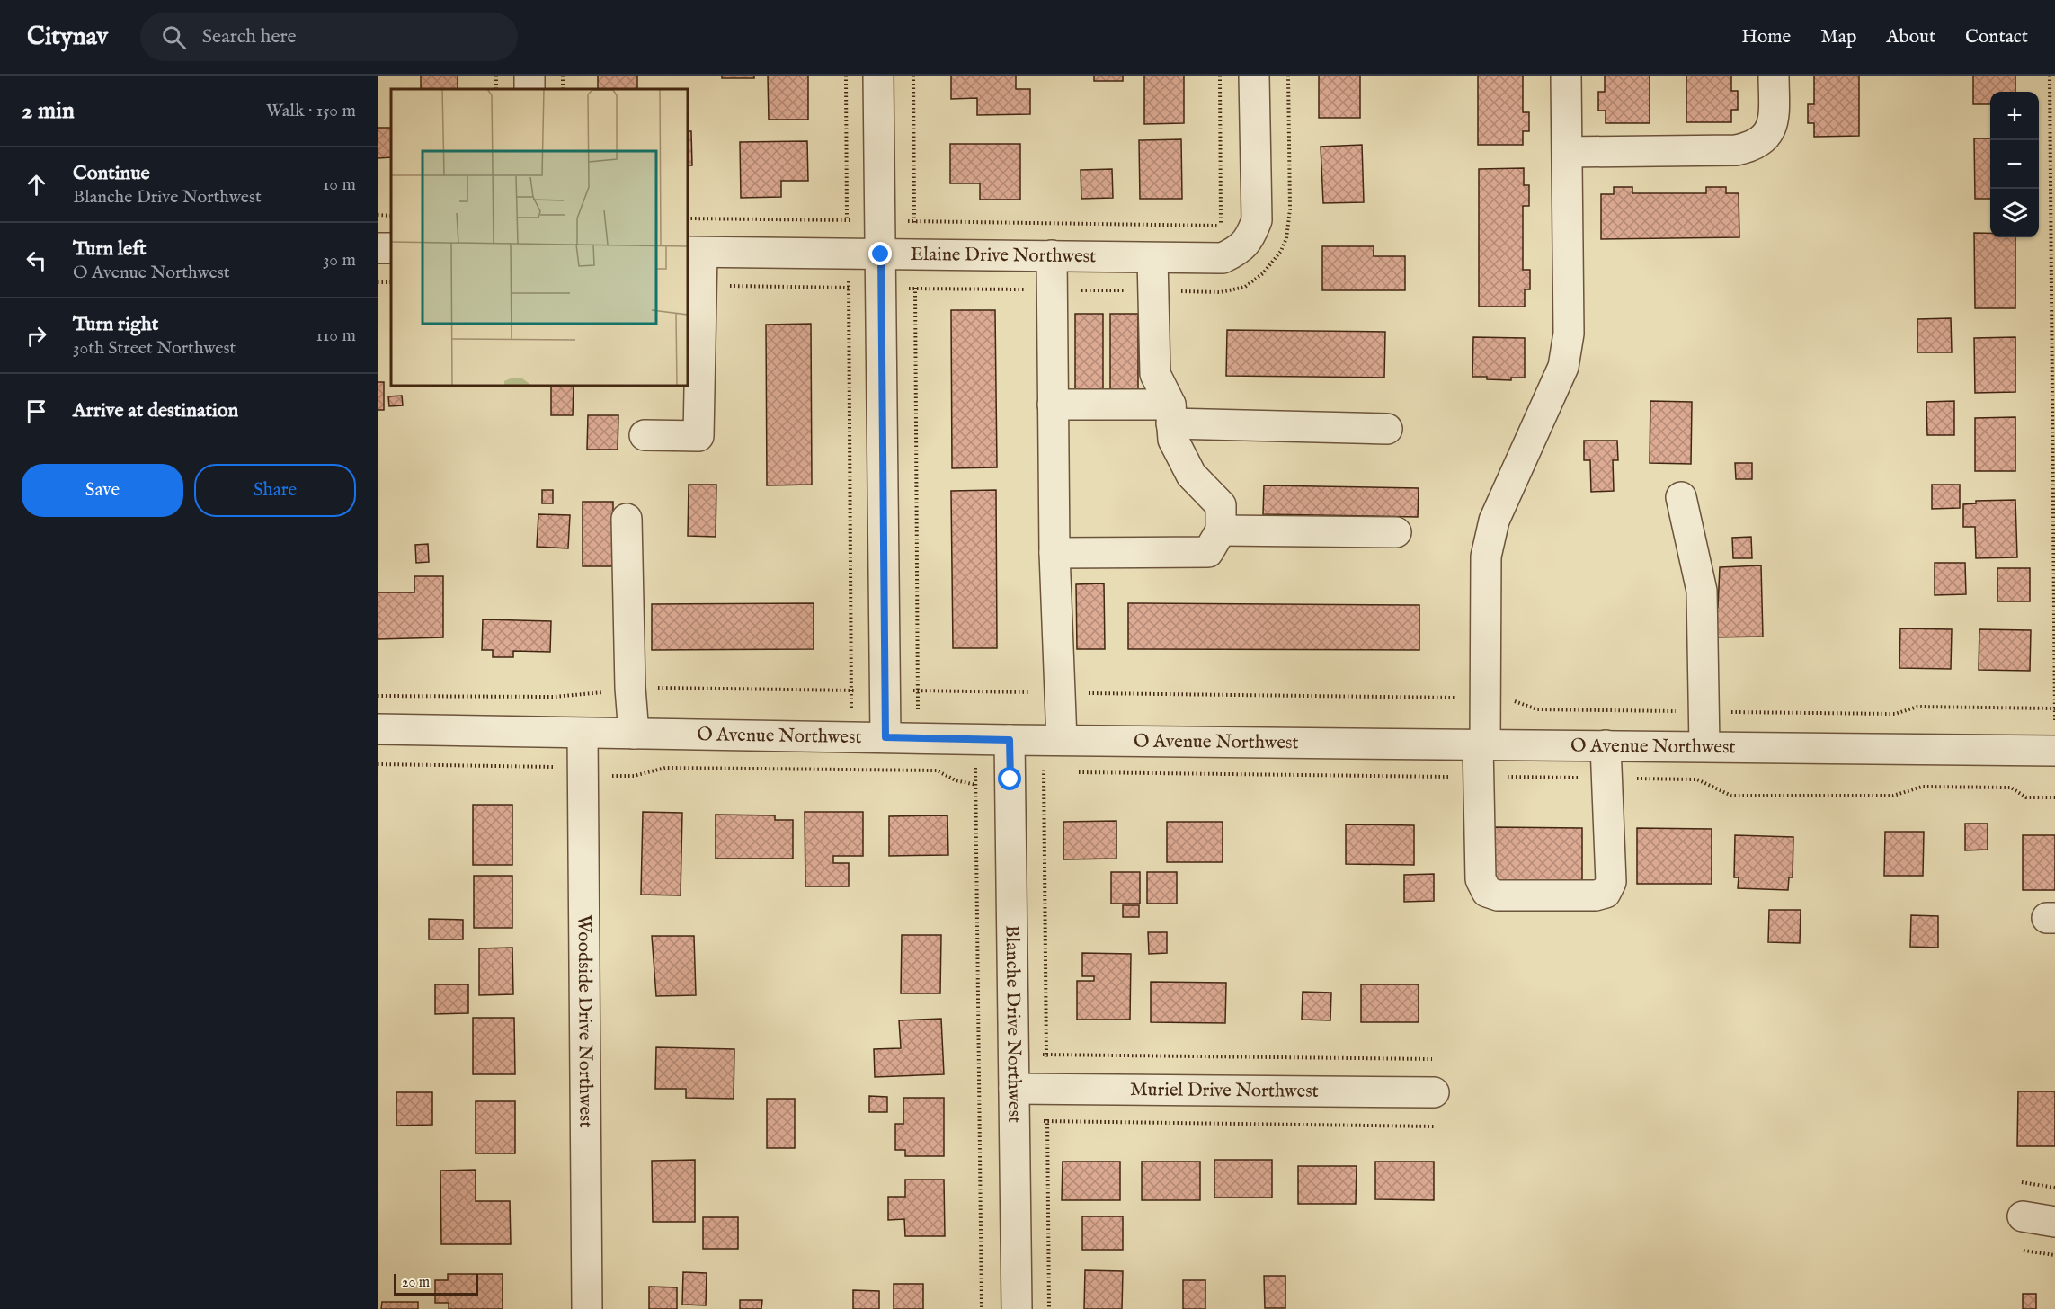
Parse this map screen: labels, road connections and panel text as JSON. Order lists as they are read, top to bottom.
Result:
{
  "streets": {
    "street": [
      "Elaine Drive Northwest",
      "O Avenue Northwest",
      "Woodside Drive Northwest",
      "Blanche Drive Northwest",
      "Muriel Drive Northwest"
    ]
  },
  "crossings": [
    ["O Avenue Northwest", "Woodside Drive Northwest"],
    ["O Avenue Northwest", "Blanche Drive Northwest"],
    ["Blanche Drive Northwest", "Muriel Drive Northwest"]
  ],
  "scale_bar": "20 m",
  "page": {
    "header": "Citynav",
    "search": "Search here",
    "nav": [
      "Home",
      "Map",
      "About",
      "Contact"
    ],
    "heading": ["2 min", "Walk · 150 m"],
    "map_buttons": ["+", "−"],
    "list": [
      ["Continue", "Blanche Drive Northwest", "10 m"],
      ["Turn left", "O Avenue Northwest", "30 m"],
      ["Turn right", "30th Street Northwest", "110 m"],
      "Arrive at destination"
    ],
    "buttons": ["Save", "Share"],
    "scale": "20 m"
  }
}
